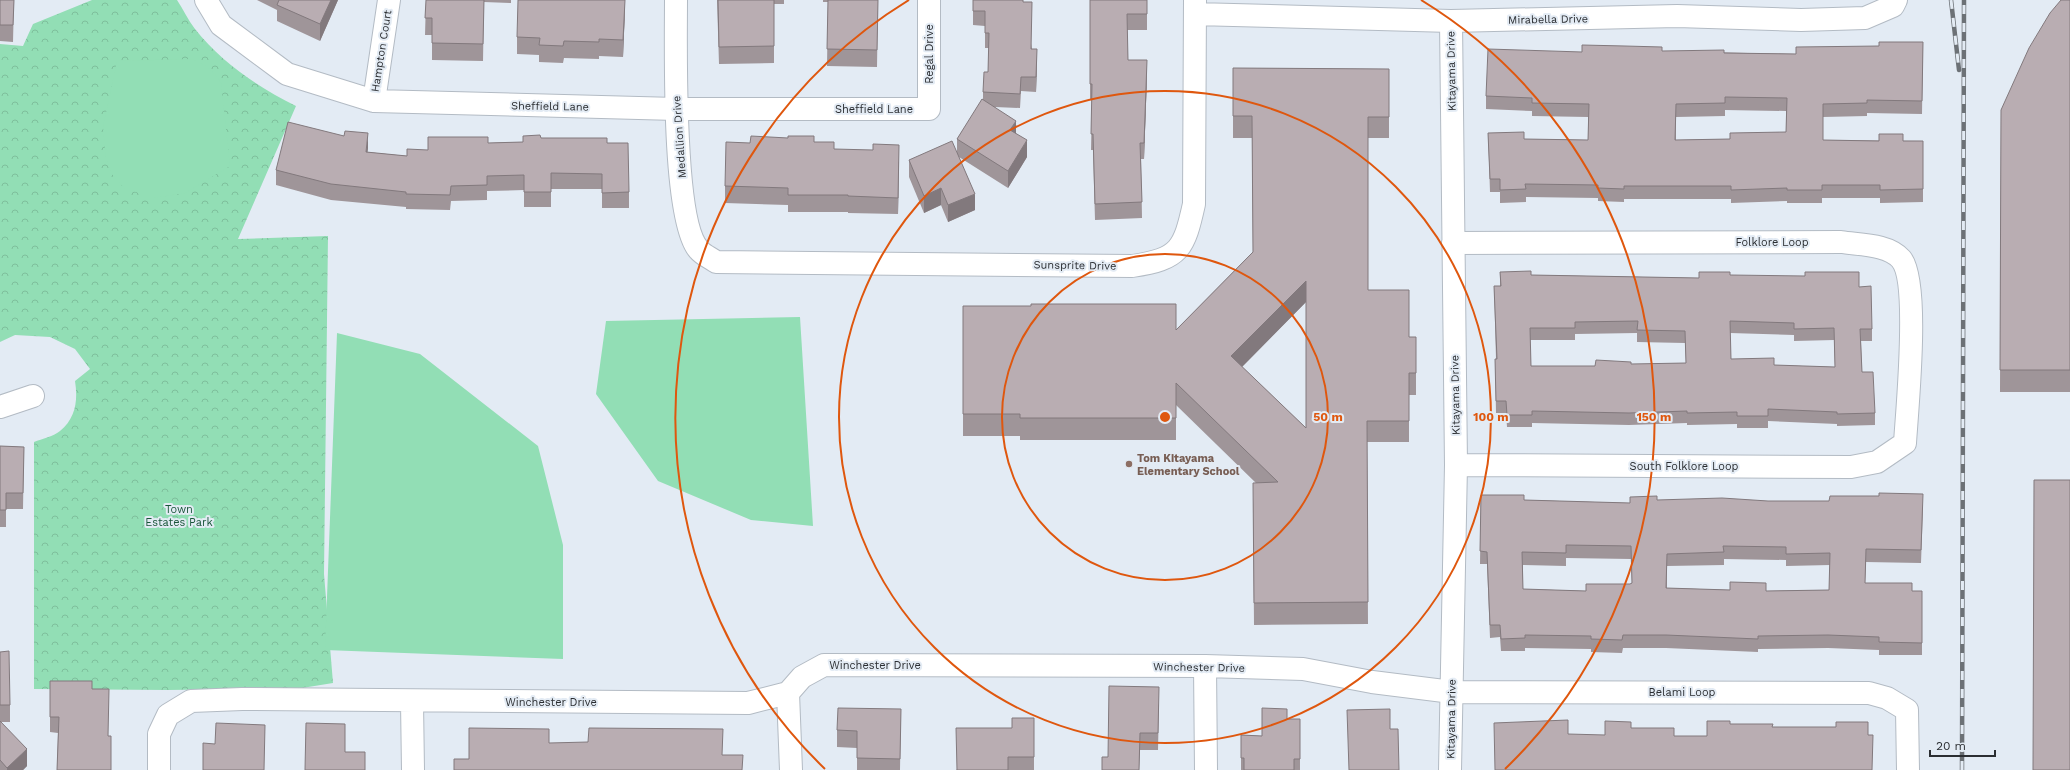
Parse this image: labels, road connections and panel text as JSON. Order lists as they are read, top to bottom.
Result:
{
  "streets": {
    "street": [
      "Mirabella Drive",
      "Hampton Court",
      "Regal Drive",
      "Kitayama Drive",
      "Sheffield Lane",
      "Medallion Drive",
      "Folklore Loop",
      "Sunsprite Drive",
      "South Folklore Loop",
      "Winchester Drive",
      "Belami Loop"
    ]
  },
  "crossings": [
    ["Mirabella Drive", "Kitayama Drive"],
    ["Mirabella Drive", "Sunsprite Drive"],
    ["Hampton Court", "Sheffield Lane"],
    ["Regal Drive", "Sheffield Lane"],
    ["Kitayama Drive", "Folklore Loop"],
    ["Kitayama Drive", "South Folklore Loop"],
    ["Kitayama Drive", "Winchester Drive"],
    ["Kitayama Drive", "Belami Loop"],
    ["Sheffield Lane", "Medallion Drive"],
    ["Medallion Drive", "Sunsprite Drive"],
    ["Folklore Loop", "South Folklore Loop"],
    ["Winchester Drive", "Belami Loop"]
  ],
  "parks": ["Town Estates Park"],
  "places": ["Tom Kitayama Elementary School"],
  "scale_bar": "20 m",
  "rings": ["50 m", "100 m", "150 m"]
}
